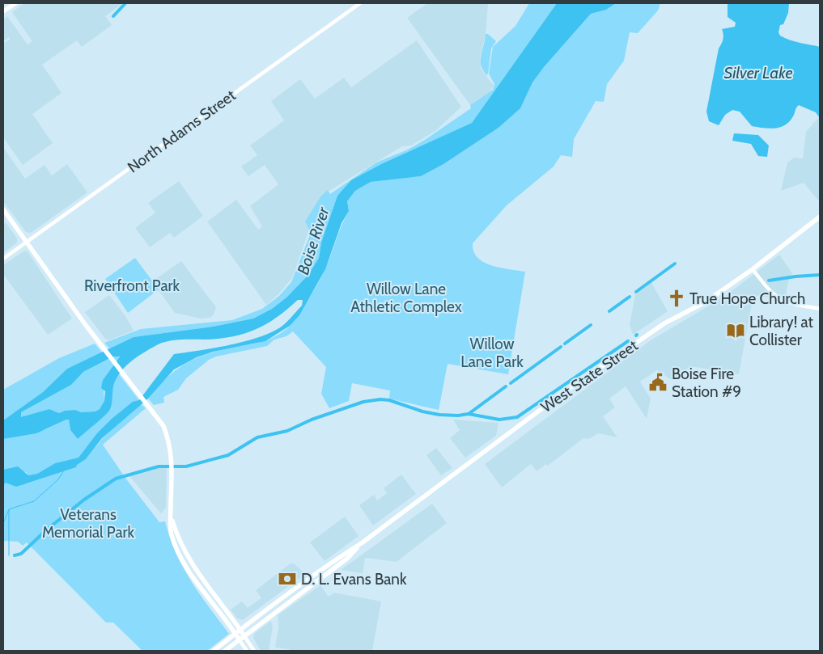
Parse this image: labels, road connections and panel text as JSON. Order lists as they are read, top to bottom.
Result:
{
  "streets": {
    "main road": ["West State Street"],
    "street": ["North Adams Street"]
  },
  "water": ["Silver Lake", "Boise River"],
  "parks": [
    "Riverfront Park",
    "Willow Lane Athletic Complex",
    "Willow Lane Park",
    "Veterans Memorial Park"
  ],
  "places": {
    "church": ["True Hope Church"],
    "library": ["Library! at Collister"],
    "public building": ["Boise Fire Station #9"],
    "bank": ["D. L. Evans Bank"]
  }
}
